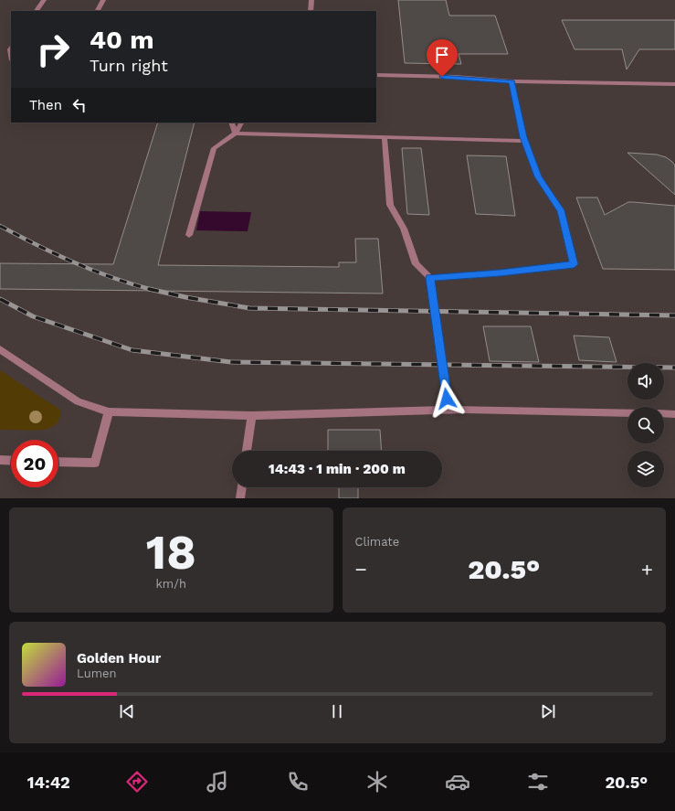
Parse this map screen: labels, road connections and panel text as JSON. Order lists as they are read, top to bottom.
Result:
{
  "page": {
    "turn": ["40 m", "Turn right"],
    "then": "Then",
    "limit": "20",
    "trip": "14:43 · 1 min · 200 m",
    "tile": [
      ["18", "km/h"],
      "Climate"
    ],
    "heat": ["−", "20.5°", "+"],
    "song": ["Golden Hour", "Lumen"],
    "tabs": ["14:42", "20.5°"]
  }
}
